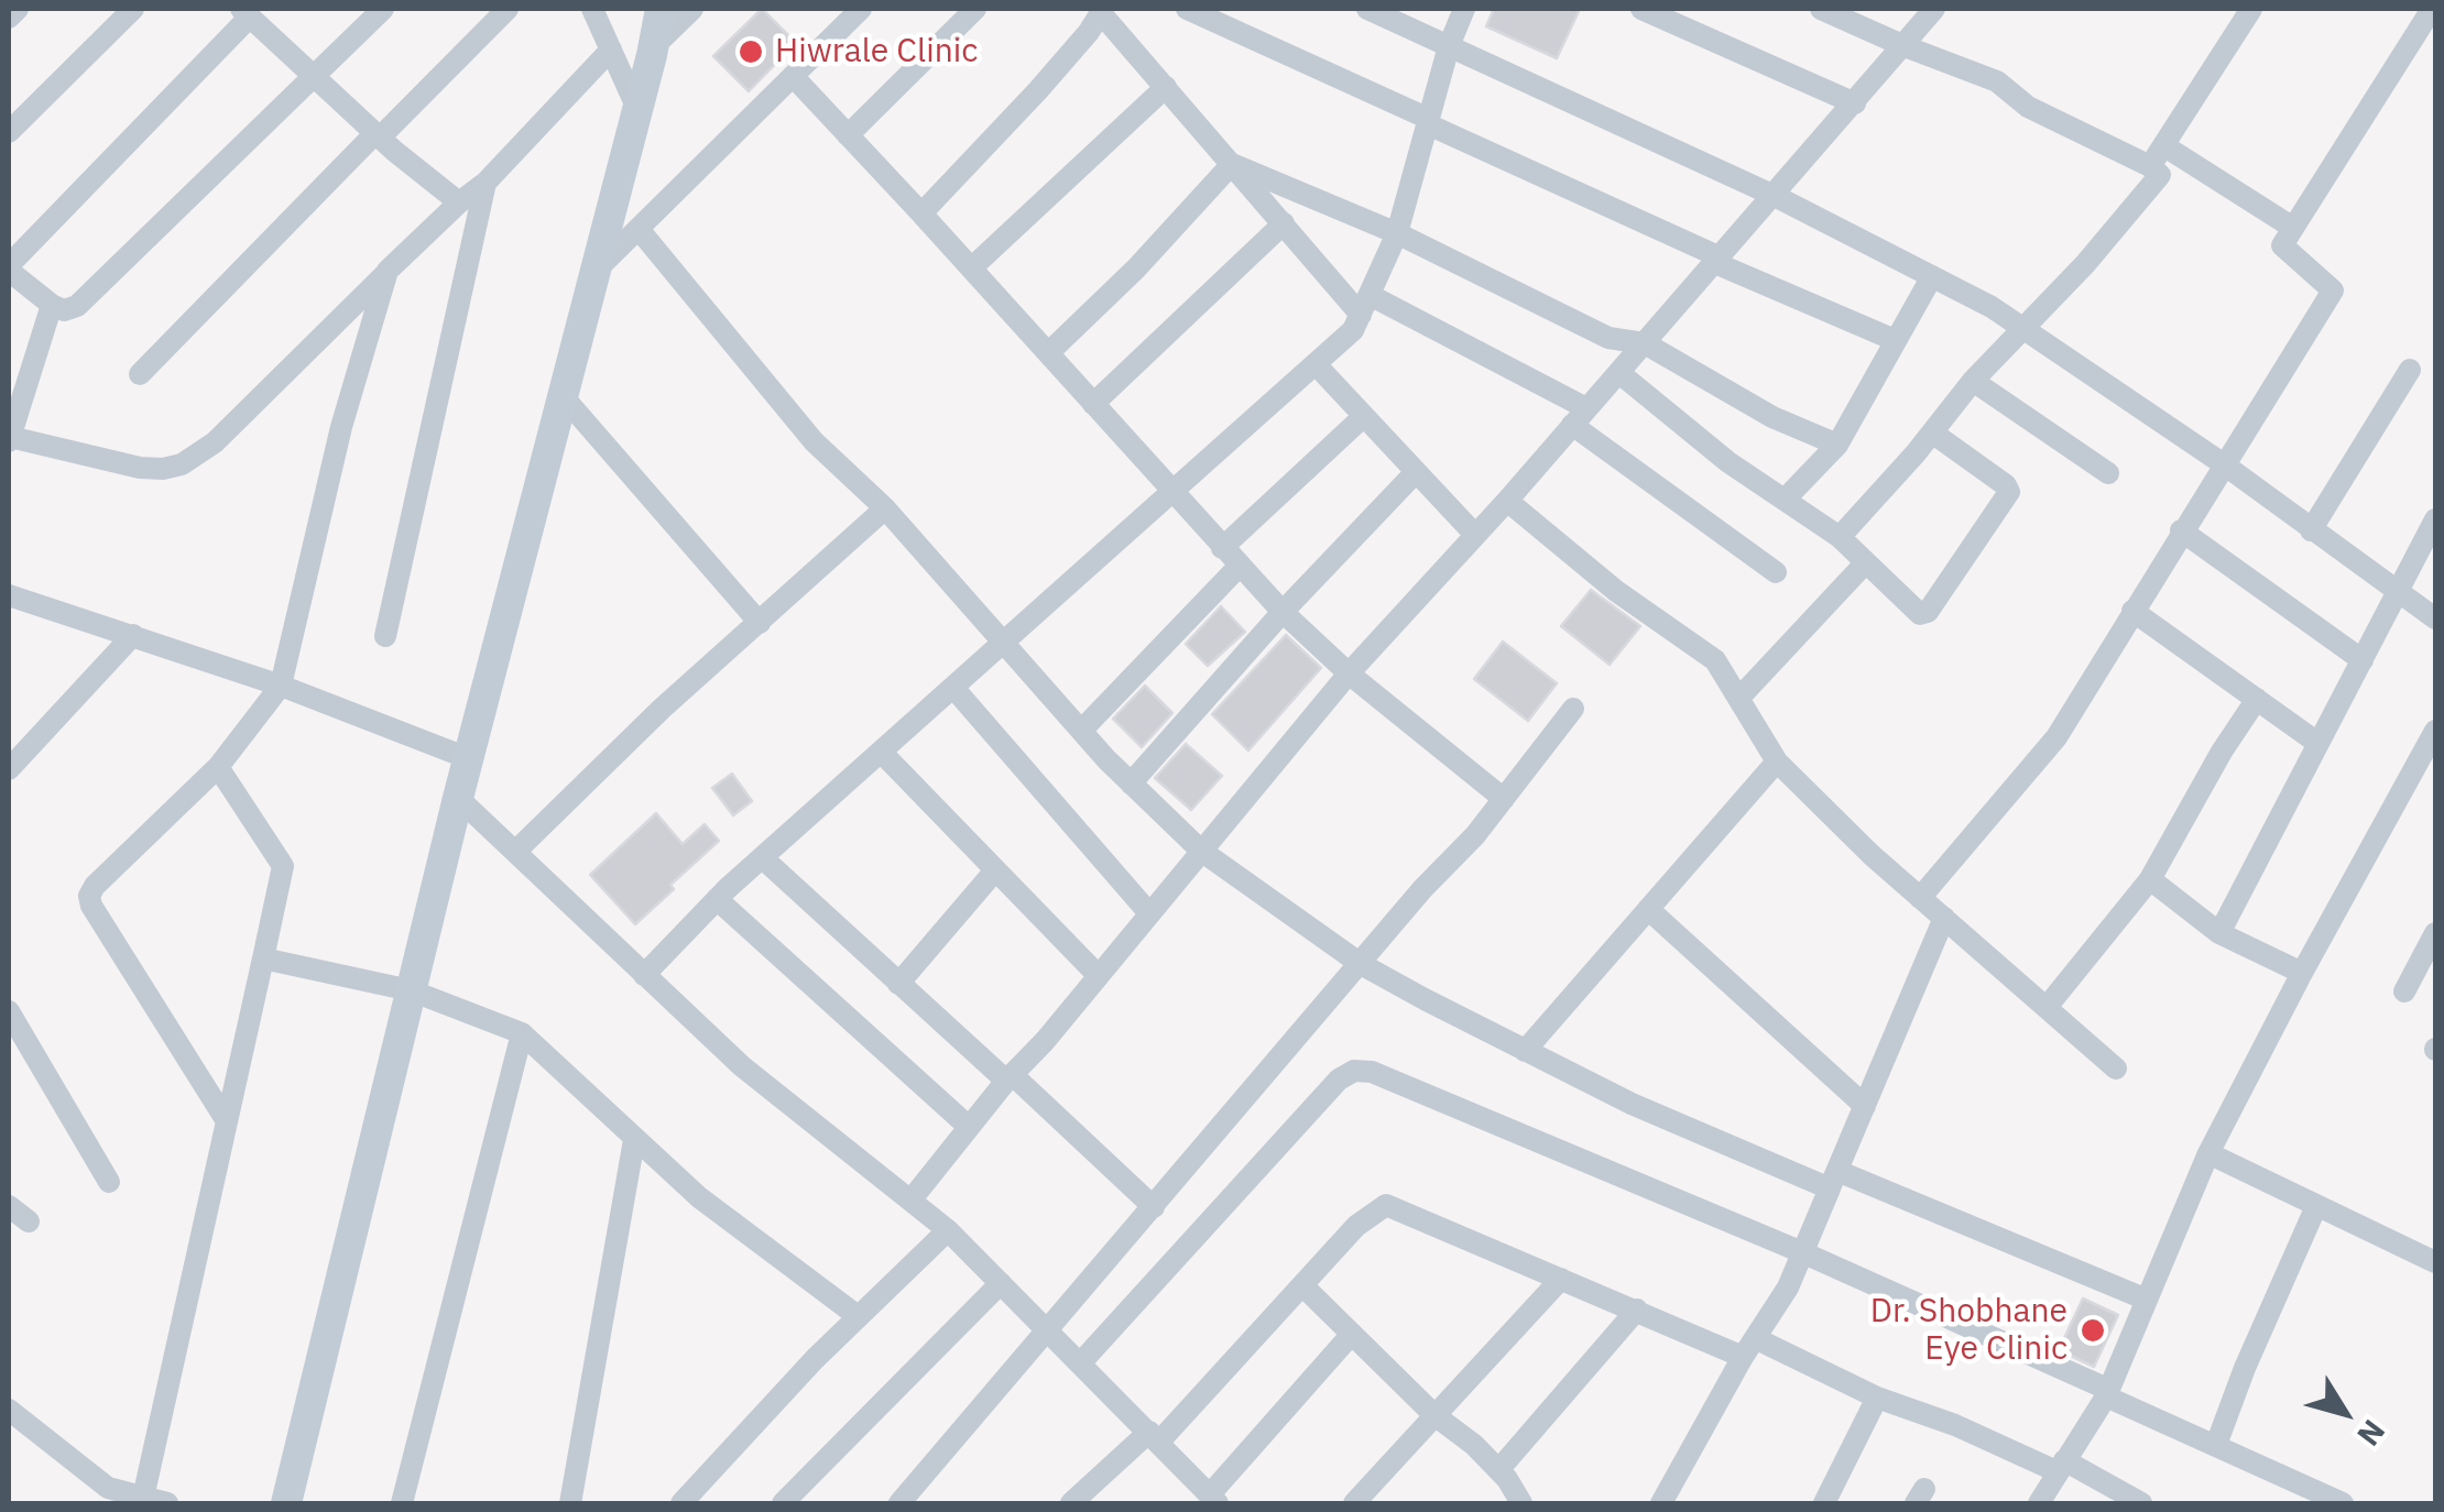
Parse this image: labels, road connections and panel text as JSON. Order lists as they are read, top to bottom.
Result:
{
  "places": ["Hiwrale Clinic", "Dr. Shobhane Eye Clinic"],
  "north": "bottom right"
}
